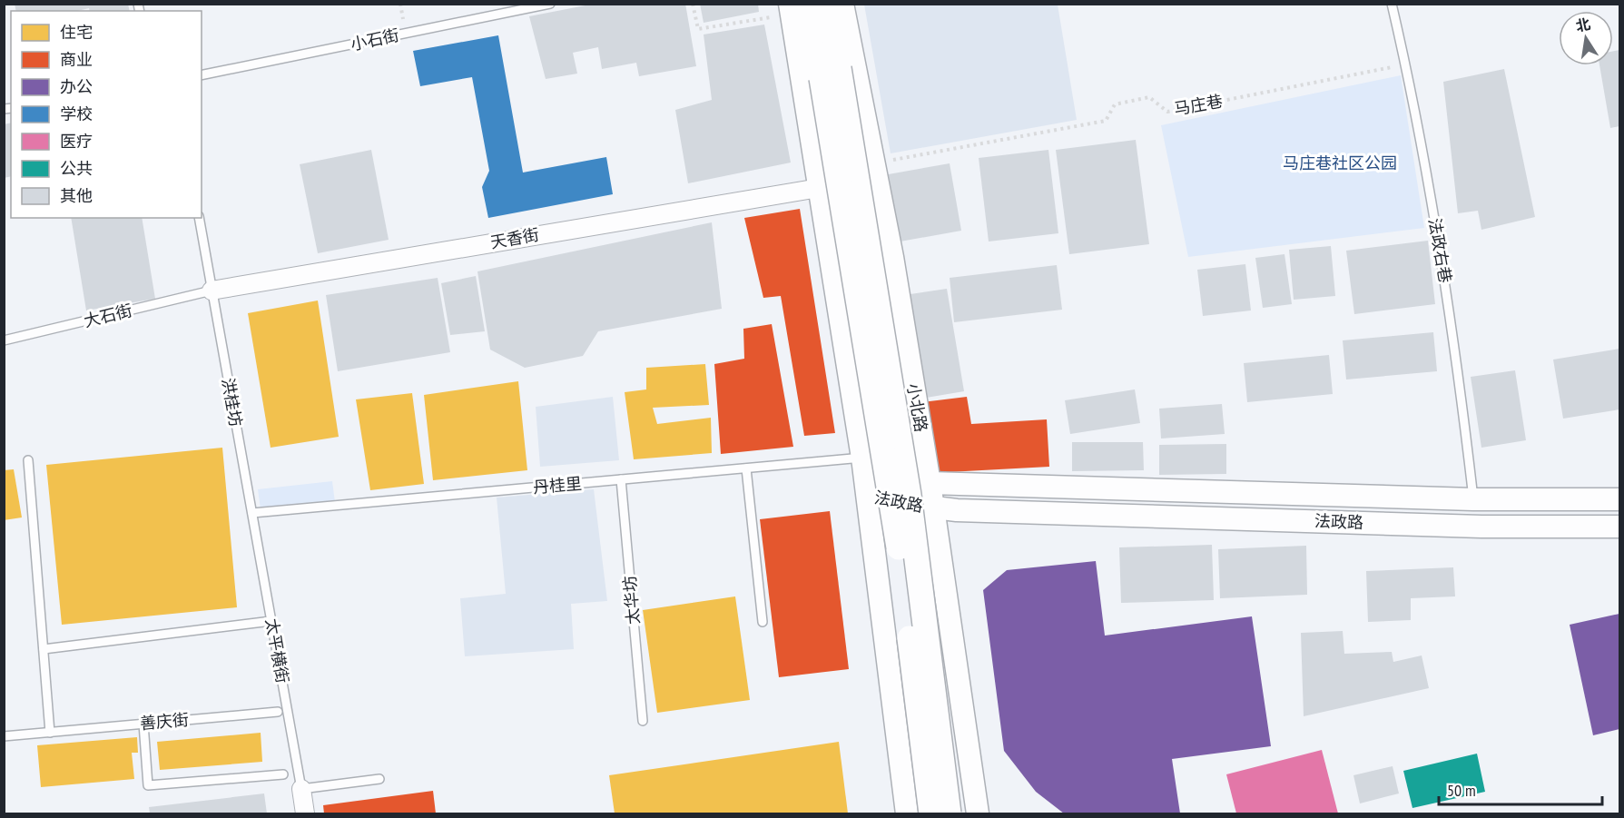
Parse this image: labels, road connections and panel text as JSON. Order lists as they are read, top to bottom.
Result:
{
  "streets": {
    "main road": ["小北路"],
    "street": ["天香街", "法政路"],
    "lane": [
      "小石街",
      "法政右巷",
      "大石街",
      "洪桂坊",
      "丹桂里",
      "太华坊",
      "太平横街",
      "善庆街"
    ],
    "path": ["马庄巷"]
  },
  "crossings": [
    ["马庄巷", "法政右巷"],
    ["马庄巷", "小北路"],
    ["天香街", "大石街"],
    ["天香街", "洪桂坊"],
    ["法政右巷", "法政路"],
    ["大石街", "洪桂坊"],
    ["洪桂坊", "丹桂里"],
    ["洪桂坊", "太平横街"],
    ["小北路", "法政路"],
    ["丹桂里", "太华坊"],
    ["丹桂里", "太平横街"]
  ],
  "parks": ["马庄巷社区公园"],
  "legend": [
    "住宅",
    "商业",
    "办公",
    "学校",
    "医疗",
    "公共",
    "其他"
  ],
  "scale_bar": "50 m",
  "north": "top"
}
